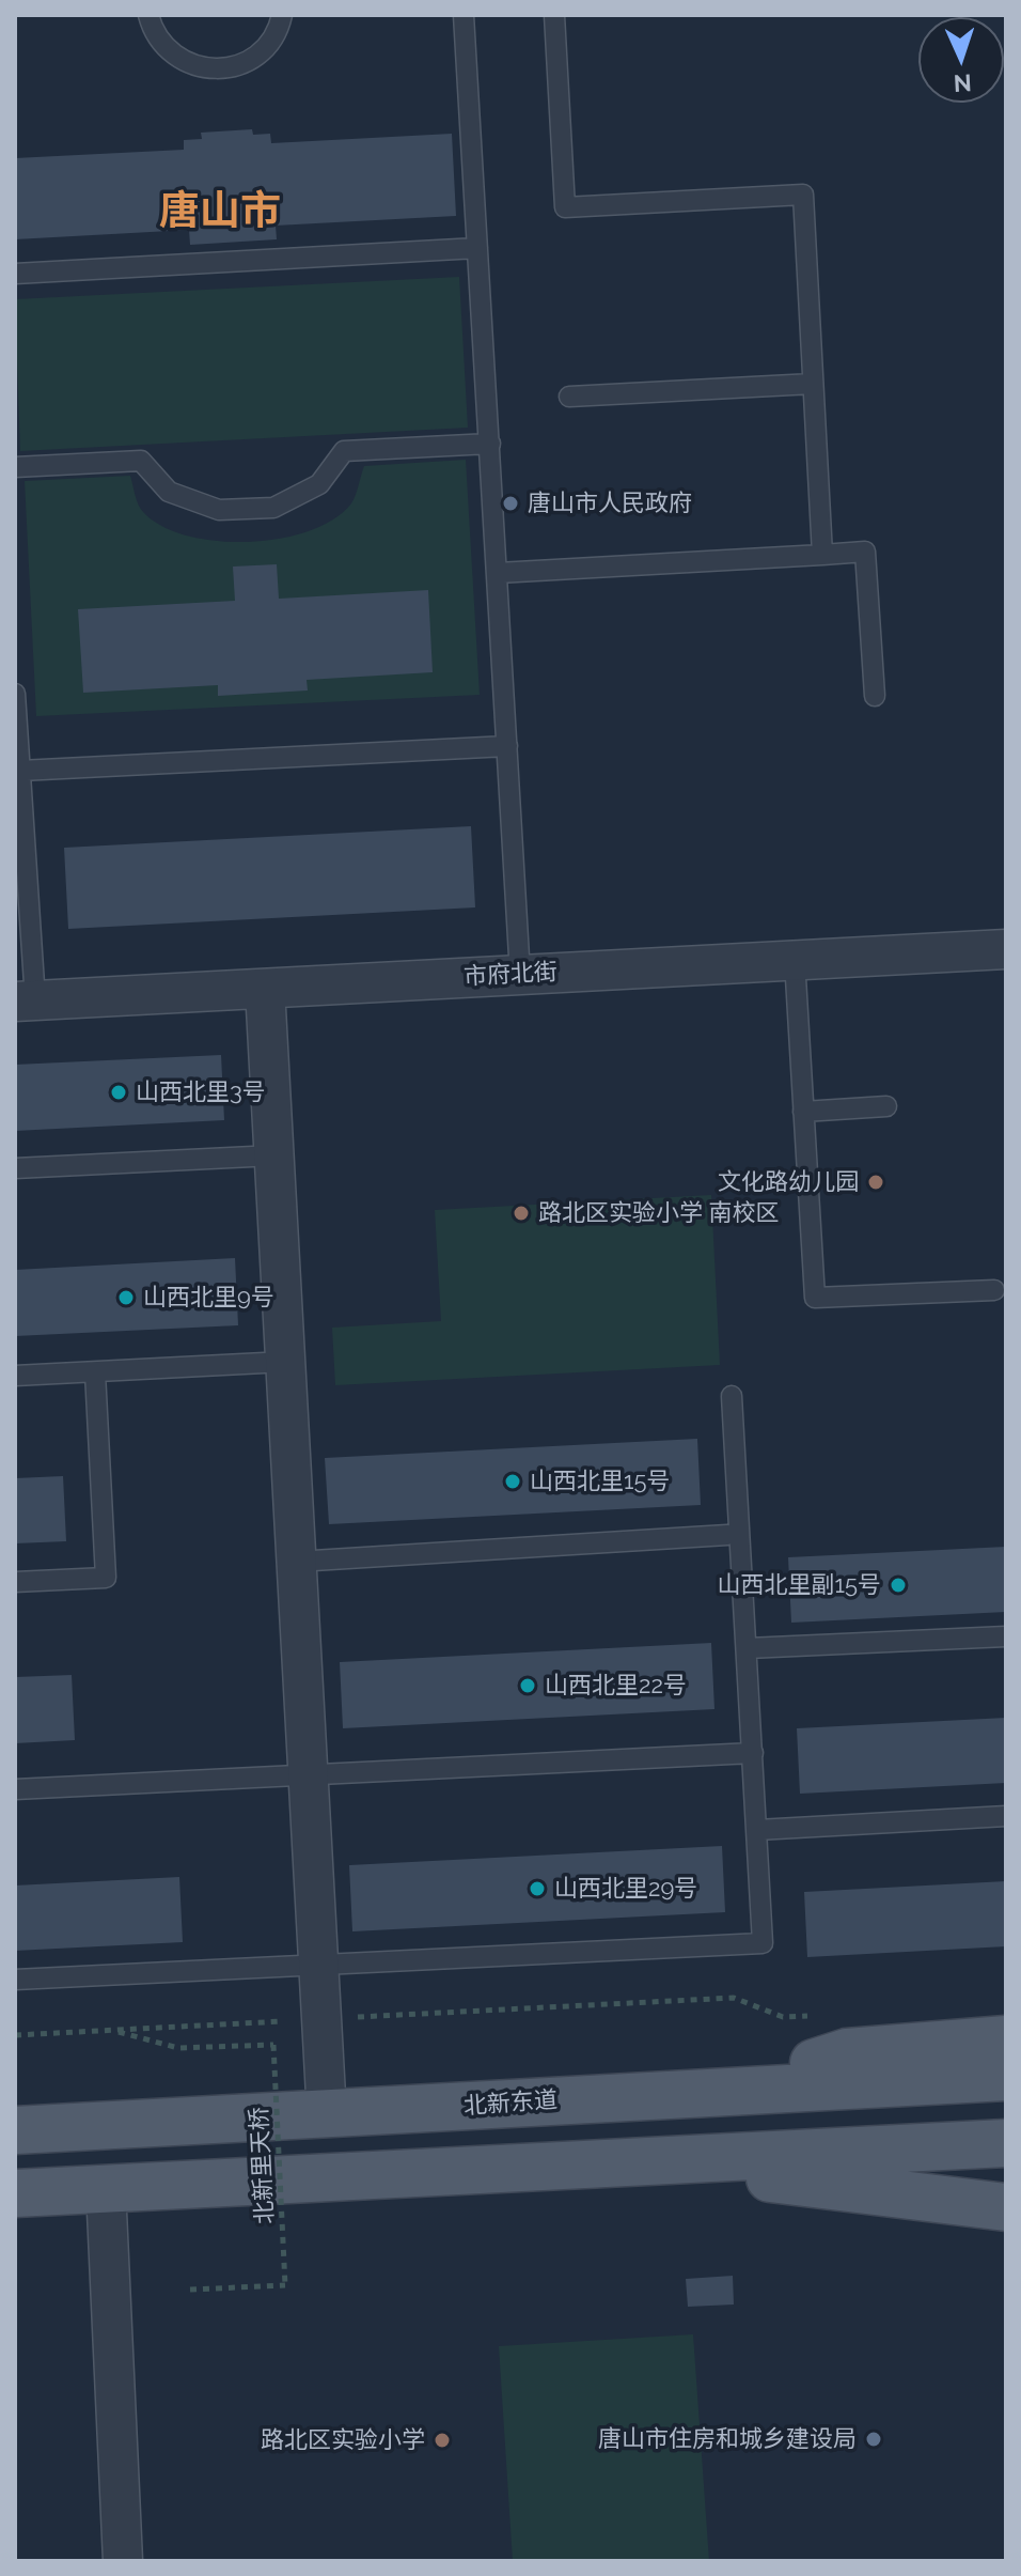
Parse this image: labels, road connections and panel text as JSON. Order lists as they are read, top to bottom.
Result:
{
  "streets": {
    "main road": ["北新东道"],
    "street": ["市府北街"],
    "path": ["北新里天桥"]
  },
  "districts": ["唐山市"],
  "places": [
    "唐山市人民政府",
    "山西北里3号",
    "文化路幼儿园",
    "路北区实验小学 南校区",
    "山西北里9号",
    "山西北里15号",
    "山西北里副15号",
    "山西北里22号",
    "山西北里29号",
    "唐山市住房和城乡建设局",
    "路北区实验小学"
  ],
  "north": "bottom"
}
